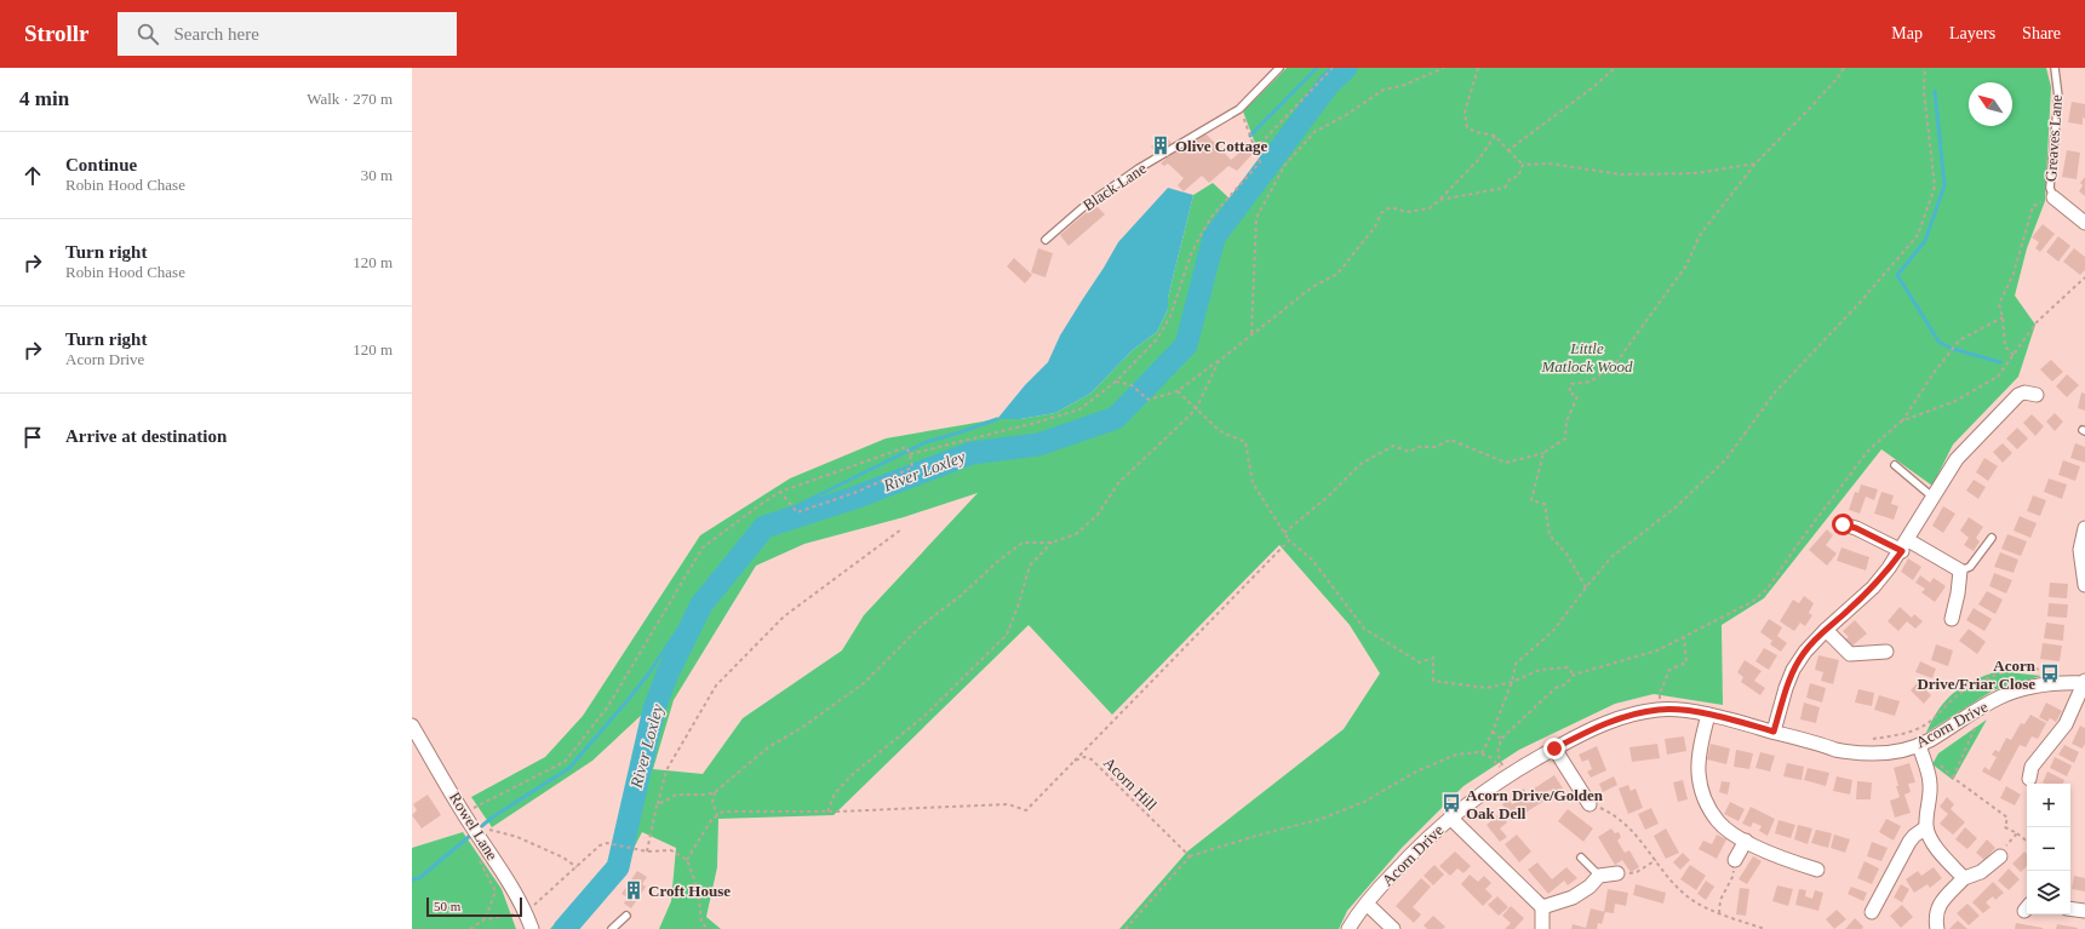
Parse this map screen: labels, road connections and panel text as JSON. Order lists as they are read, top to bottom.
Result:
{
  "streets": {
    "street": ["Greaves Lane", "Acorn Drive", "Rowel Lane"],
    "lane": ["Black Lane"],
    "path": ["Acorn Hill"]
  },
  "water": ["River Loxley"],
  "parks": ["Little Matlock Wood"],
  "places": {
    "building": ["Olive Cottage", "Croft House"],
    "bus stop": ["Acorn Drive/Friar Close", "Acorn Drive/Golden Oak Dell"]
  },
  "scale_bar": "50 m",
  "north": "top left",
  "page": {
    "header": "Strollr",
    "search": "Search here",
    "nav": ["Map", "Layers", "Share"],
    "heading": ["4 min", "Walk · 270 m"],
    "list": [
      ["Continue", "Robin Hood Chase", "30 m"],
      ["Turn right", "Robin Hood Chase", "120 m"],
      ["Turn right", "Acorn Drive", "120 m"],
      "Arrive at destination"
    ],
    "map_buttons": ["+", "−"],
    "scale": "50 m"
  }
}
